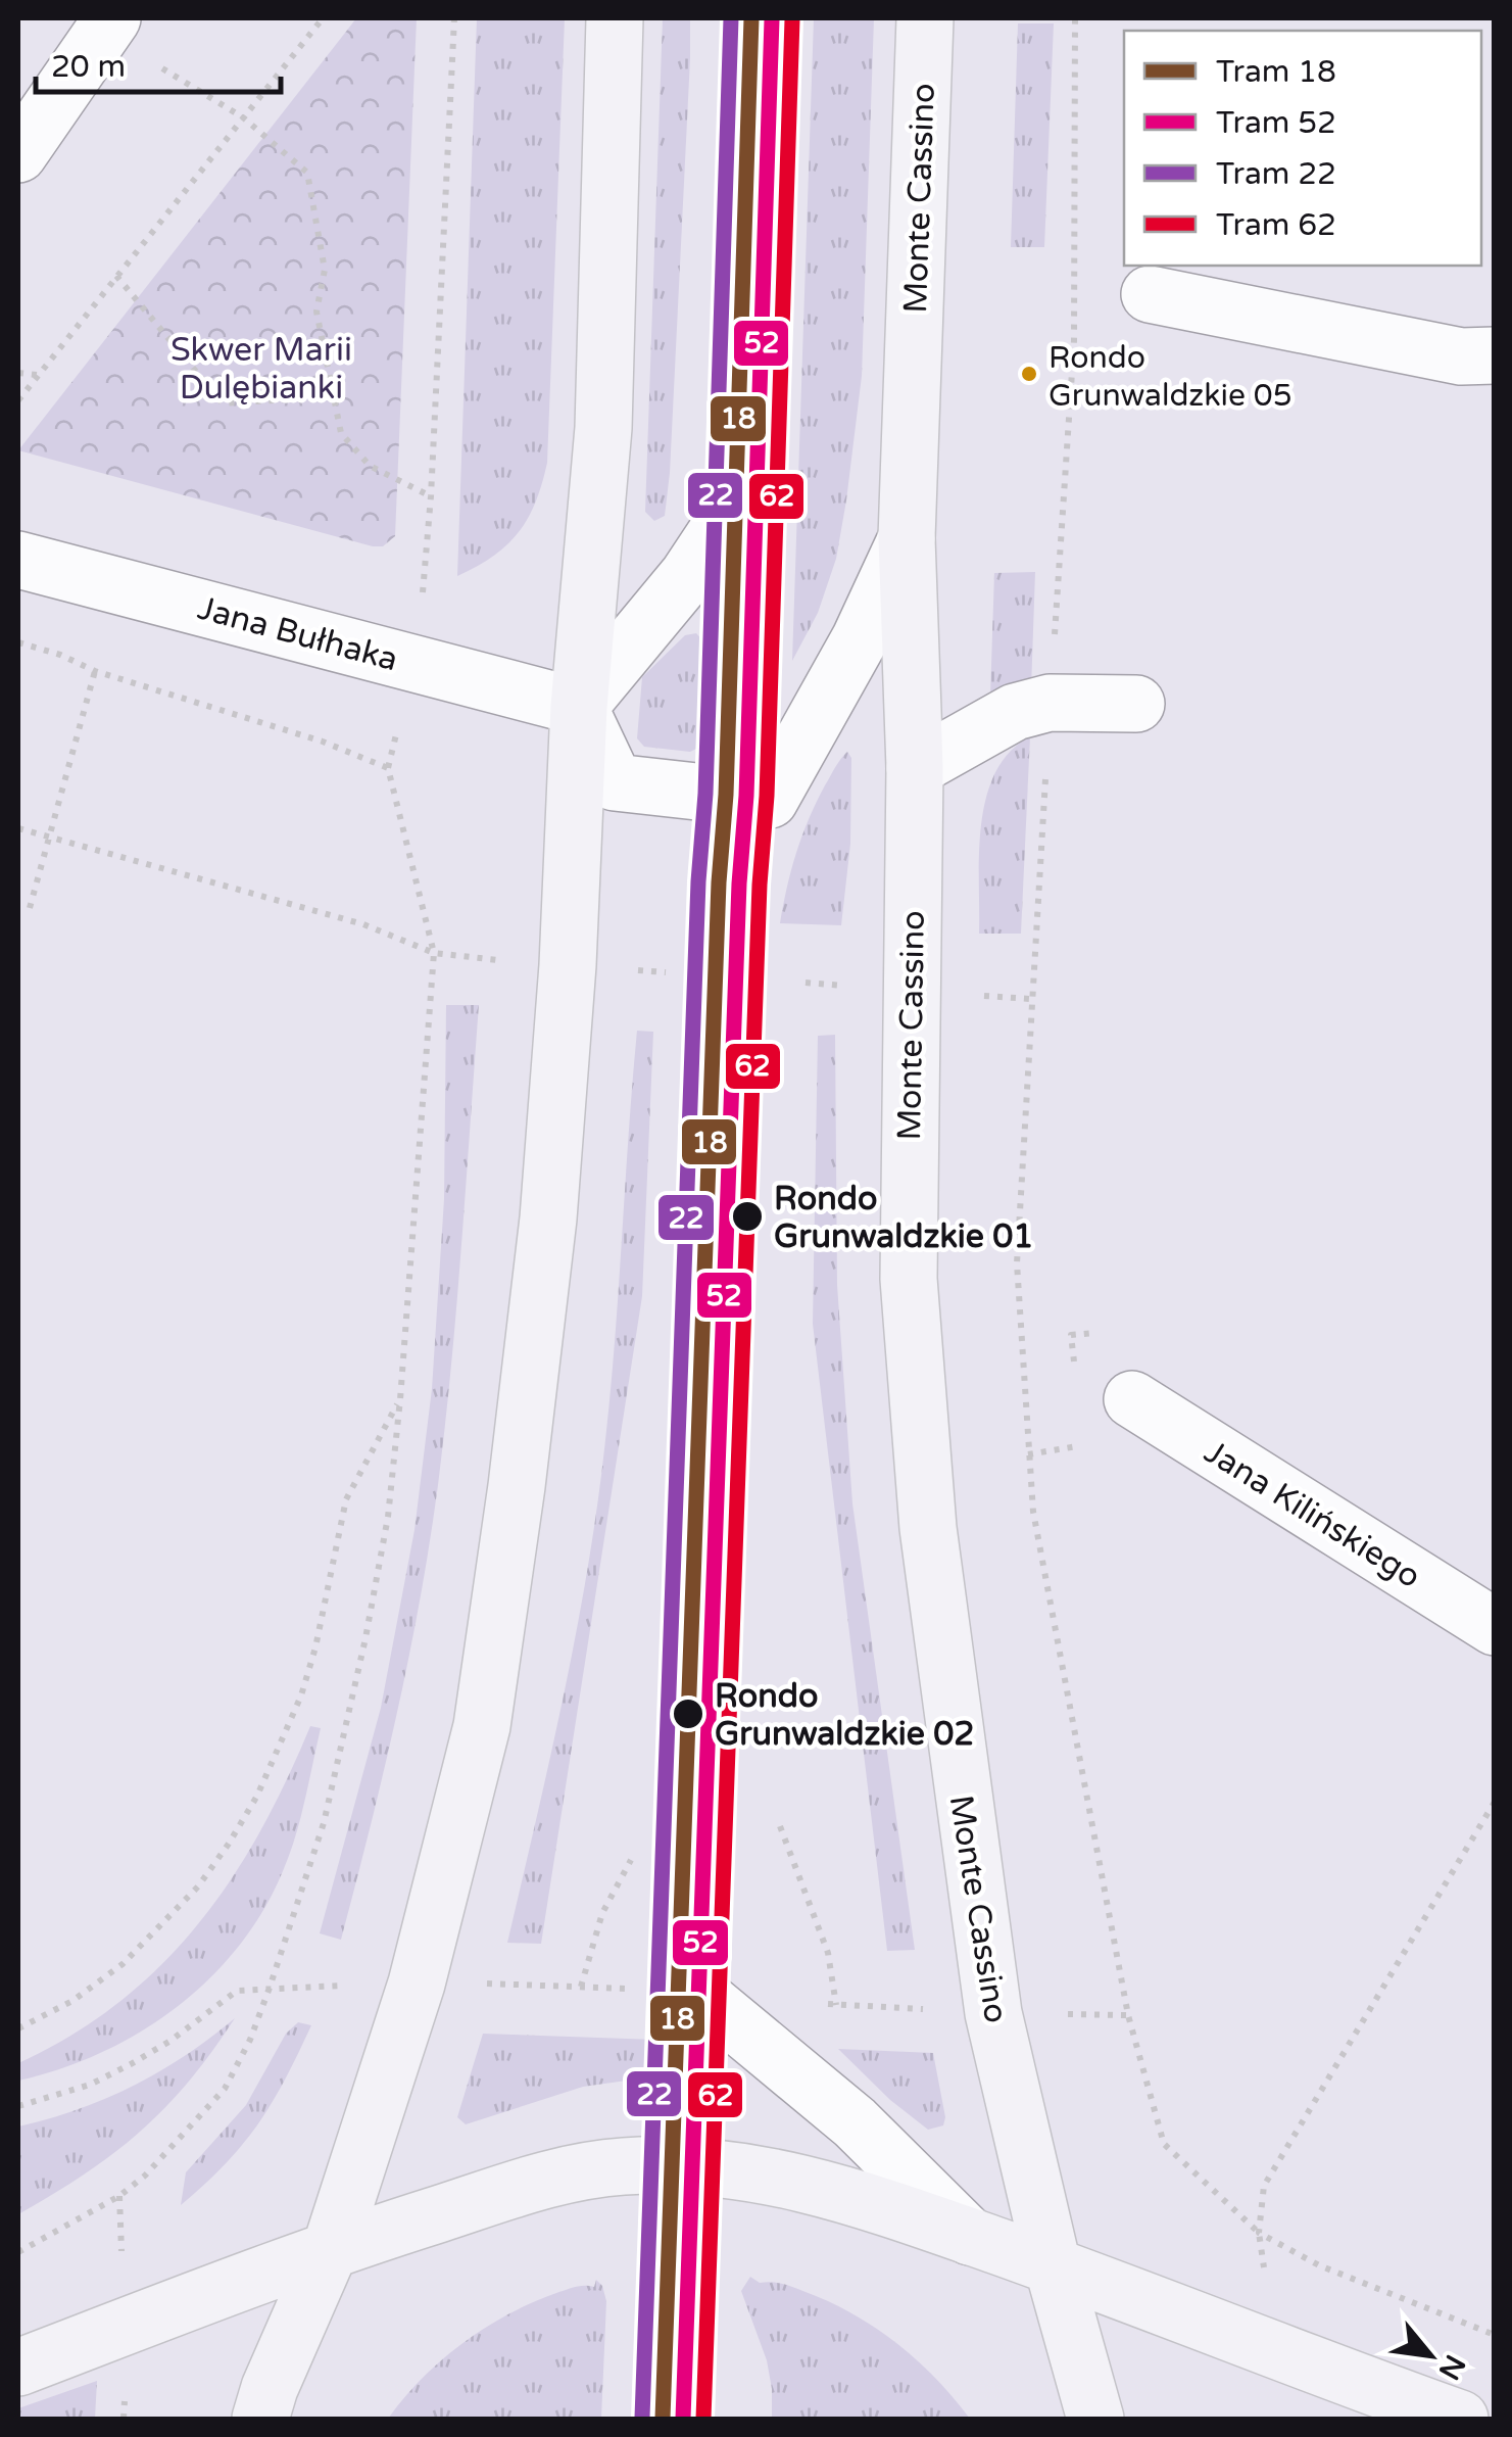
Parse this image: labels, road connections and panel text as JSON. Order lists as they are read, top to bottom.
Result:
{
  "streets": {
    "main road": ["Monte Cassino"],
    "street": ["Jana Bułhaka", "Jana Kilińskiego"]
  },
  "parks": ["Skwer Marii Dulębianki"],
  "places": ["Rondo Grunwaldzkie 05", "Rondo Grunwaldzkie 01", "Rondo Grunwaldzkie 02"],
  "lines": [
    "tram line 18",
    "tram line 22",
    "tram line 52",
    "tram line 62"
  ],
  "legend": [
    "Tram 18",
    "Tram 52",
    "Tram 22",
    "Tram 62"
  ],
  "scale_bar": "20 m",
  "north": "bottom right"
}
